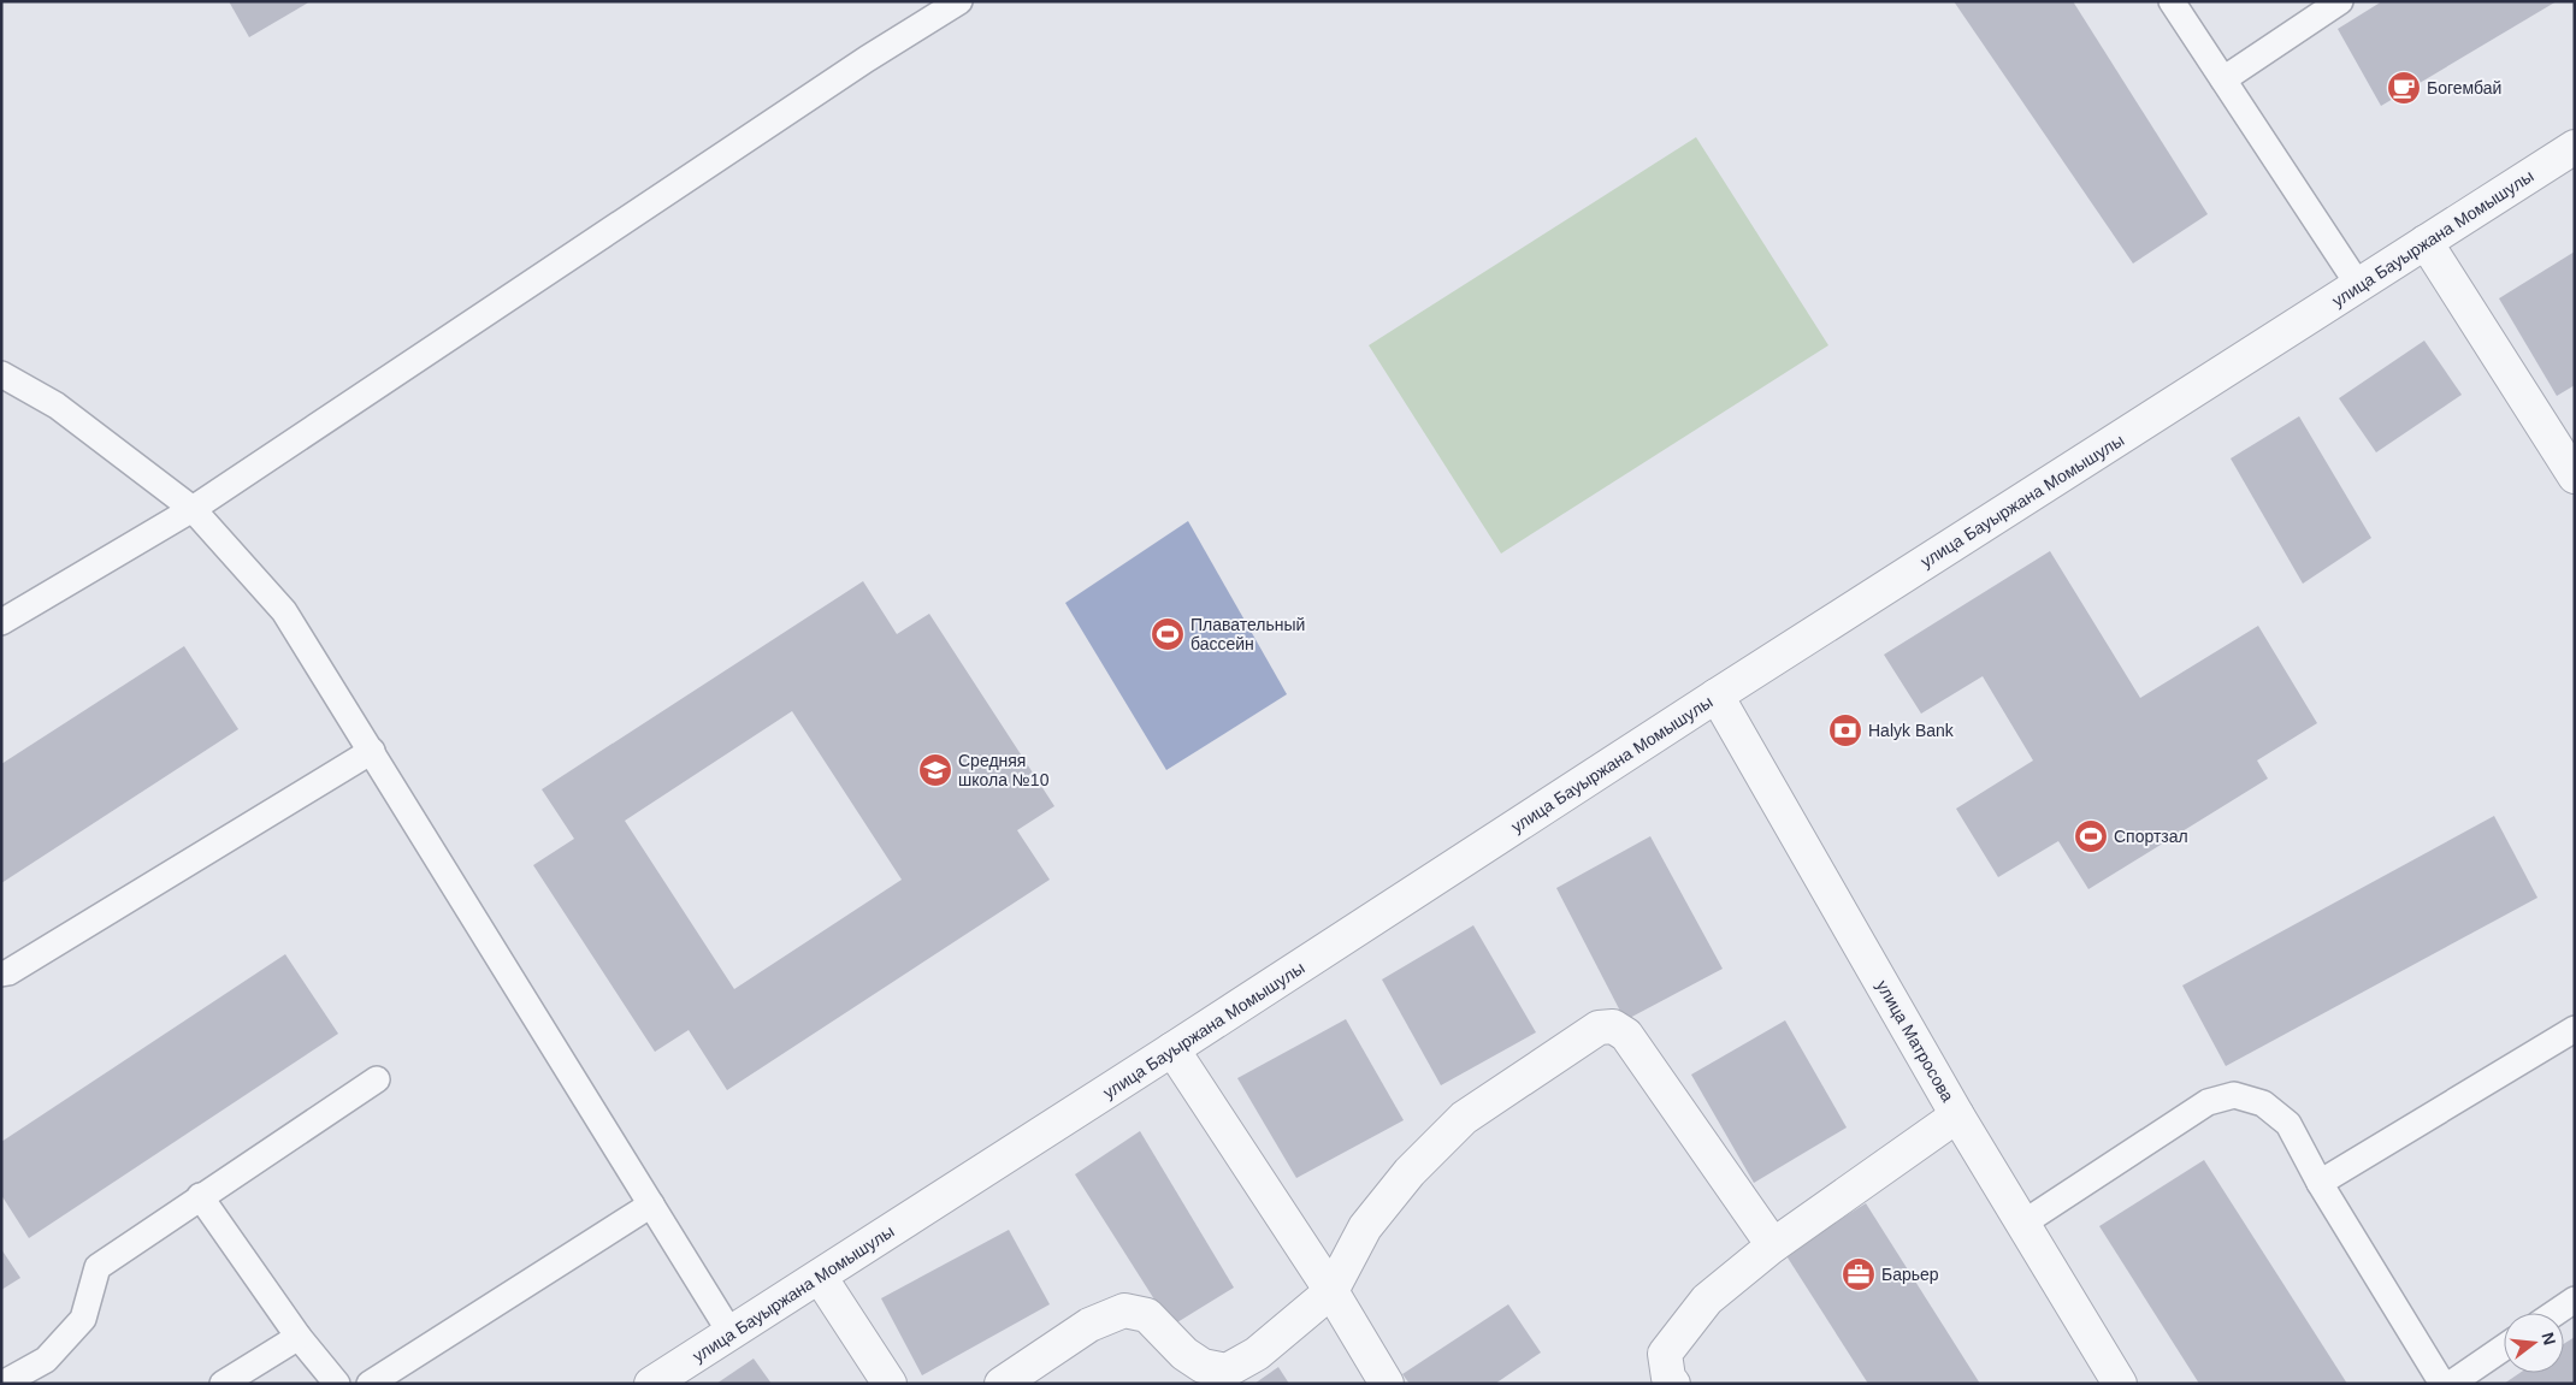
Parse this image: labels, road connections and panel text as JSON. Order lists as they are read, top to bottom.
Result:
{
  "streets": {
    "street": ["улица Бауыржана Момышулы", "улица Матросова"]
  },
  "crossings": [
    ["улица Бауыржана Момышулы", "улица Матросова"]
  ],
  "places": {
    "cafe": ["Богембай"],
    "sports": ["Плавательный бассейн", "Спортзал"],
    "bank": ["Halyk Bank"],
    "school or university": ["Средняя школа №10"],
    "office": ["Барьер"]
  },
  "north": "right"
}
